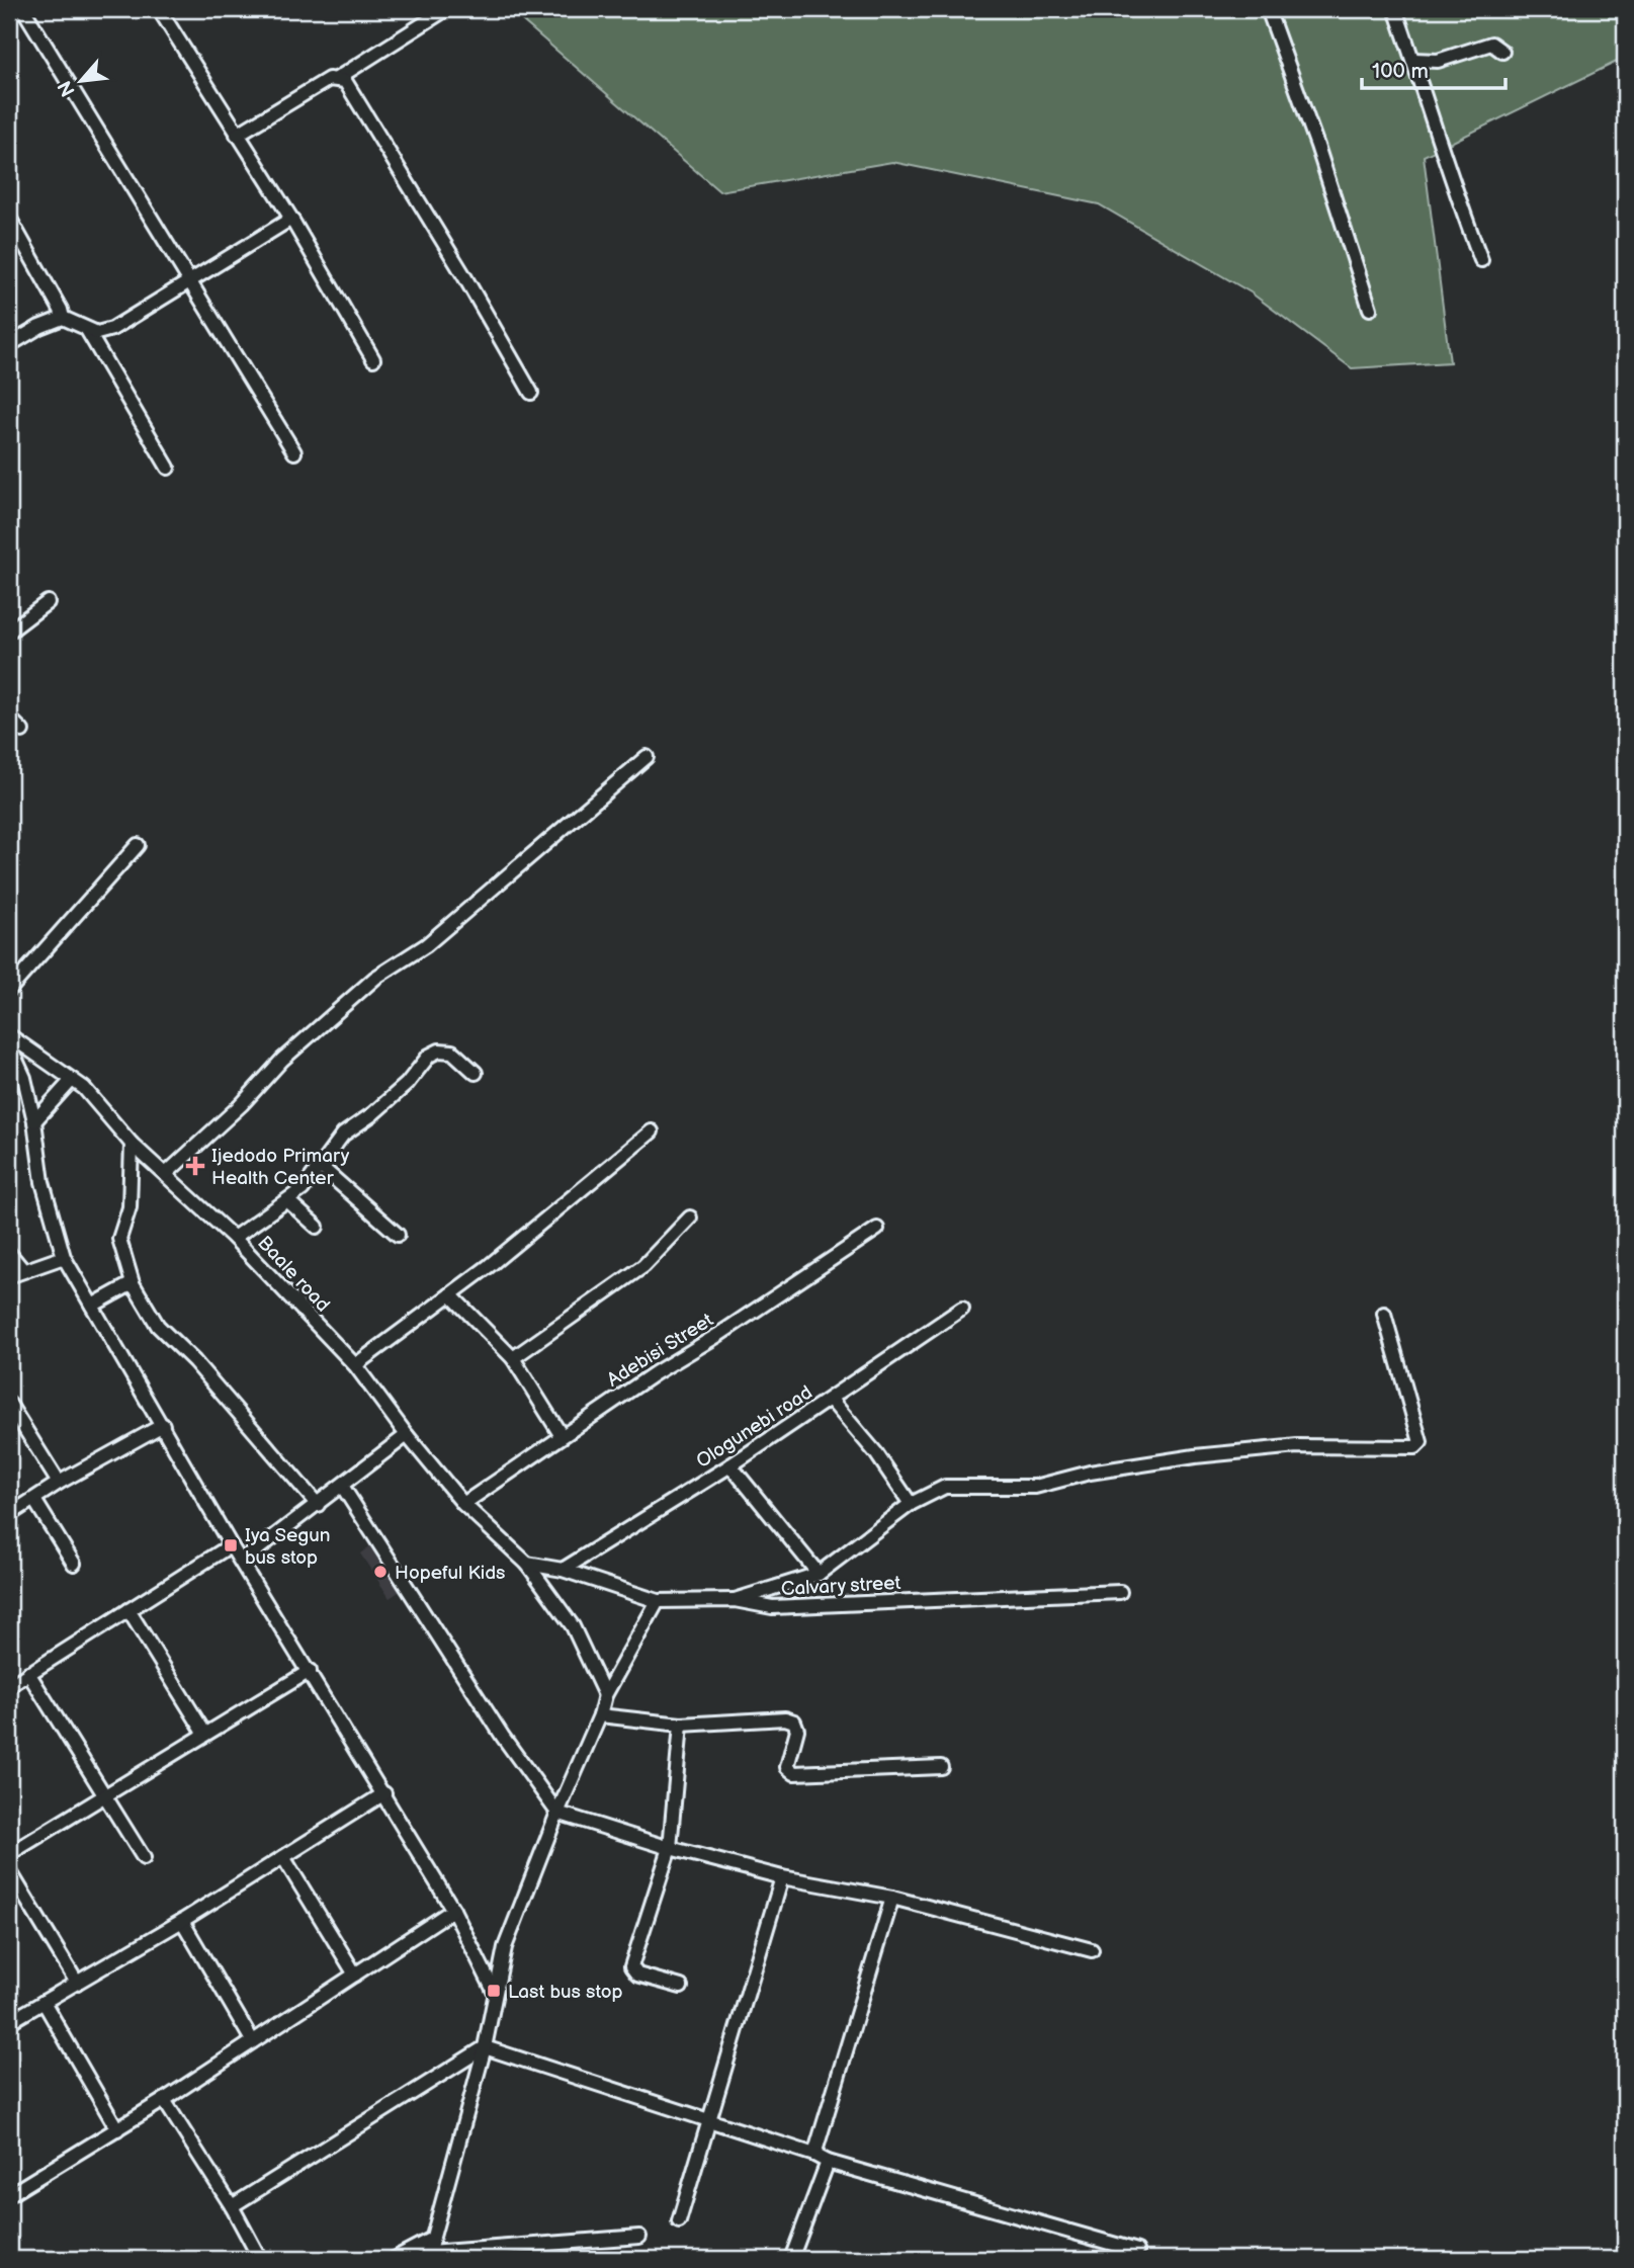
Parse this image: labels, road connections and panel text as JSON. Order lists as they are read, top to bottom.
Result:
{
  "streets": {
    "street": [
      "Baale road",
      "Adebisi Street",
      "Ologunebi road",
      "Calvary street"
    ]
  },
  "crossings": [
    ["Baale road", "Adebisi Street"],
    ["Baale road", "Calvary street"],
    ["Ologunebi road", "Calvary street"]
  ],
  "places": {
    "health": ["Ijedodo Primary Health Center"],
    "transit": ["Iya Segun bus stop", "Last bus stop"],
    "other": ["Hopeful Kids"]
  },
  "scale_bar": "100 m",
  "north": "bottom left"
}
